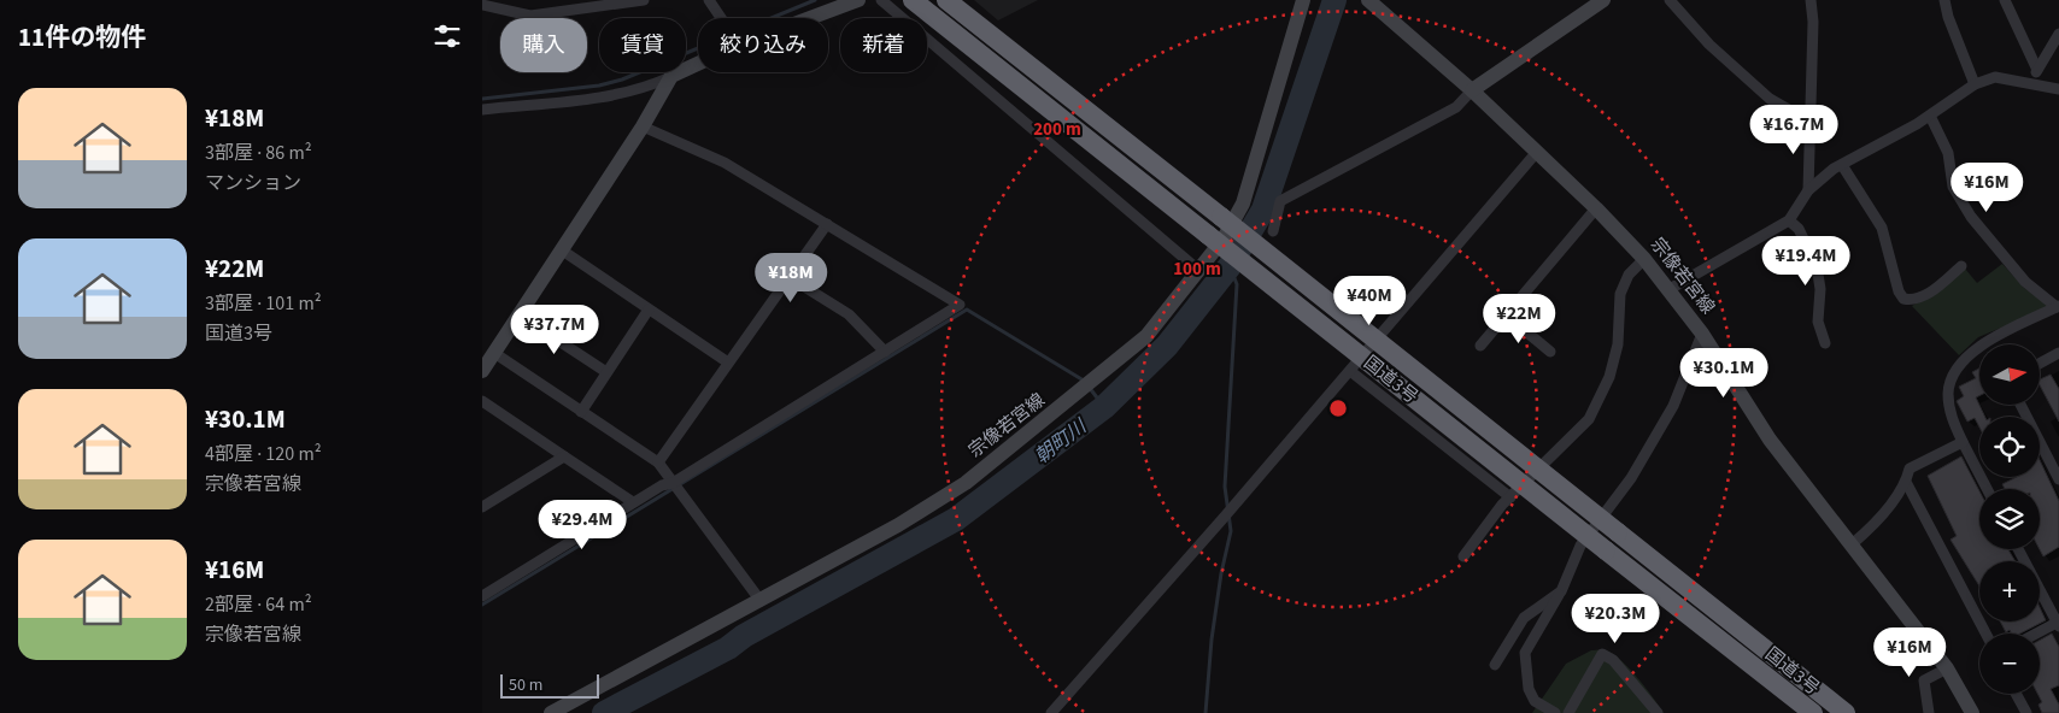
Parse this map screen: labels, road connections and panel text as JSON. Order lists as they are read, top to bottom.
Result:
{
  "streets": {
    "highway": ["国道3号"],
    "main road": ["宗像若宮線"]
  },
  "water": ["朝町川"],
  "scale_bar": "50 m",
  "north": "right",
  "page": {
    "heading": "11件の物件",
    "chip": [
      "購入",
      "賃貸",
      "絞り込み",
      "新着"
    ],
    "list": [
      {
        "name": "¥18M",
        "note": "3部屋 · 86 m² · マンション"
      },
      {
        "name": "¥22M",
        "note": "3部屋 · 101 m² · 国道3号"
      },
      {
        "name": "¥30.1M",
        "note": "4部屋 · 120 m² · 宗像若宮線"
      },
      {
        "name": "¥16M",
        "note": "2部屋 · 64 m² · 宗像若宮線"
      }
    ],
    "price": [
      "¥16.7M",
      "¥16M",
      "¥19.4M",
      "¥18M",
      "¥40M",
      "¥22M",
      "¥37.7M",
      "¥30.1M",
      "¥29.4M",
      "¥20.3M",
      "¥16M"
    ],
    "map_buttons": ["+", "−"],
    "scale": "50 m"
  },
  "rings": ["200 m", "100 m"]
}
